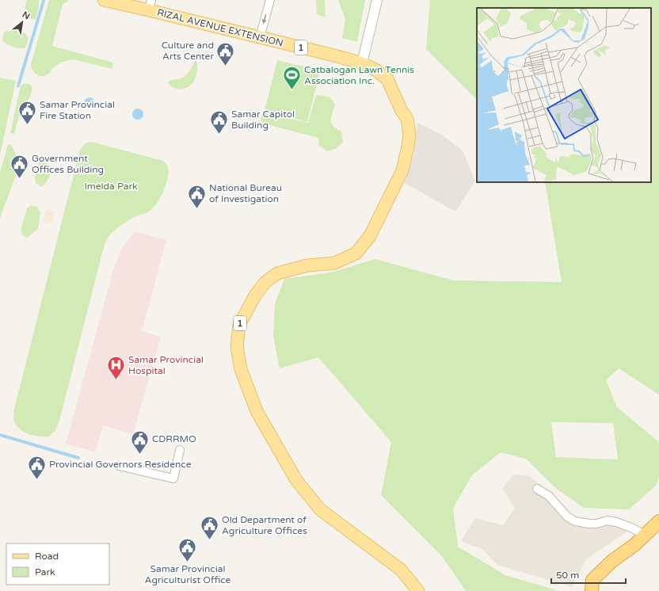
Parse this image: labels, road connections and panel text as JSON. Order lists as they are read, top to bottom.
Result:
{
  "streets": {
    "main road": ["RIZAL AVENUE EXTENSION", "1"]
  },
  "parks": ["Imelda Park"],
  "places": {
    "public building": [
      "Culture and Arts Center",
      "Samar Provincial Fire Station",
      "Samar Capitol Building",
      "Government Offices Building",
      "National Bureau of Investigation",
      "CDRRMO",
      "Provincial Governors Residence",
      "Old Department of Agriculture Offices",
      "Samar Provincial Agriculturist Office"
    ],
    "sports": ["Catbalogan Lawn Tennis Association Inc."],
    "hospital": ["Samar Provincial Hospital"]
  },
  "legend": ["Road", "Park"],
  "scale_bar": "50 m",
  "north": "top right"
}
